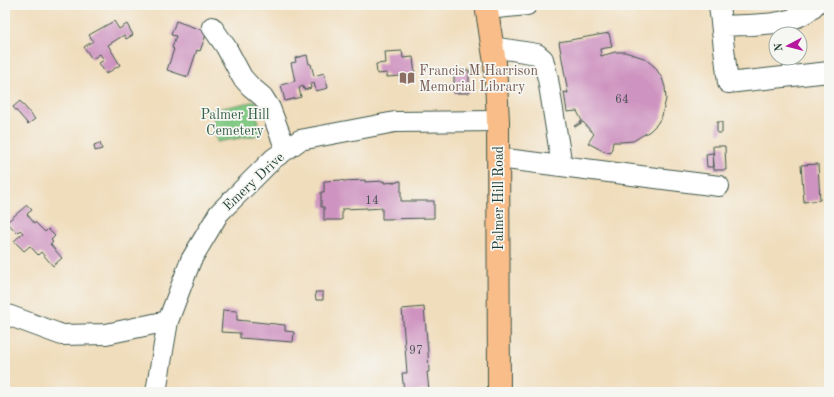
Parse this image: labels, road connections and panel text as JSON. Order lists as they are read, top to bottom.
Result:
{
  "streets": {
    "main road": ["Palmer Hill Road"],
    "street": ["Emery Drive"]
  },
  "crossings": [
    ["Emery Drive", "Palmer Hill Road"]
  ],
  "parks": ["Palmer Hill Cemetery"],
  "places": {
    "library": ["Francis M Harrison Memorial Library"]
  },
  "house_numbers": ["64", "14", "97"],
  "north": "left"
}
